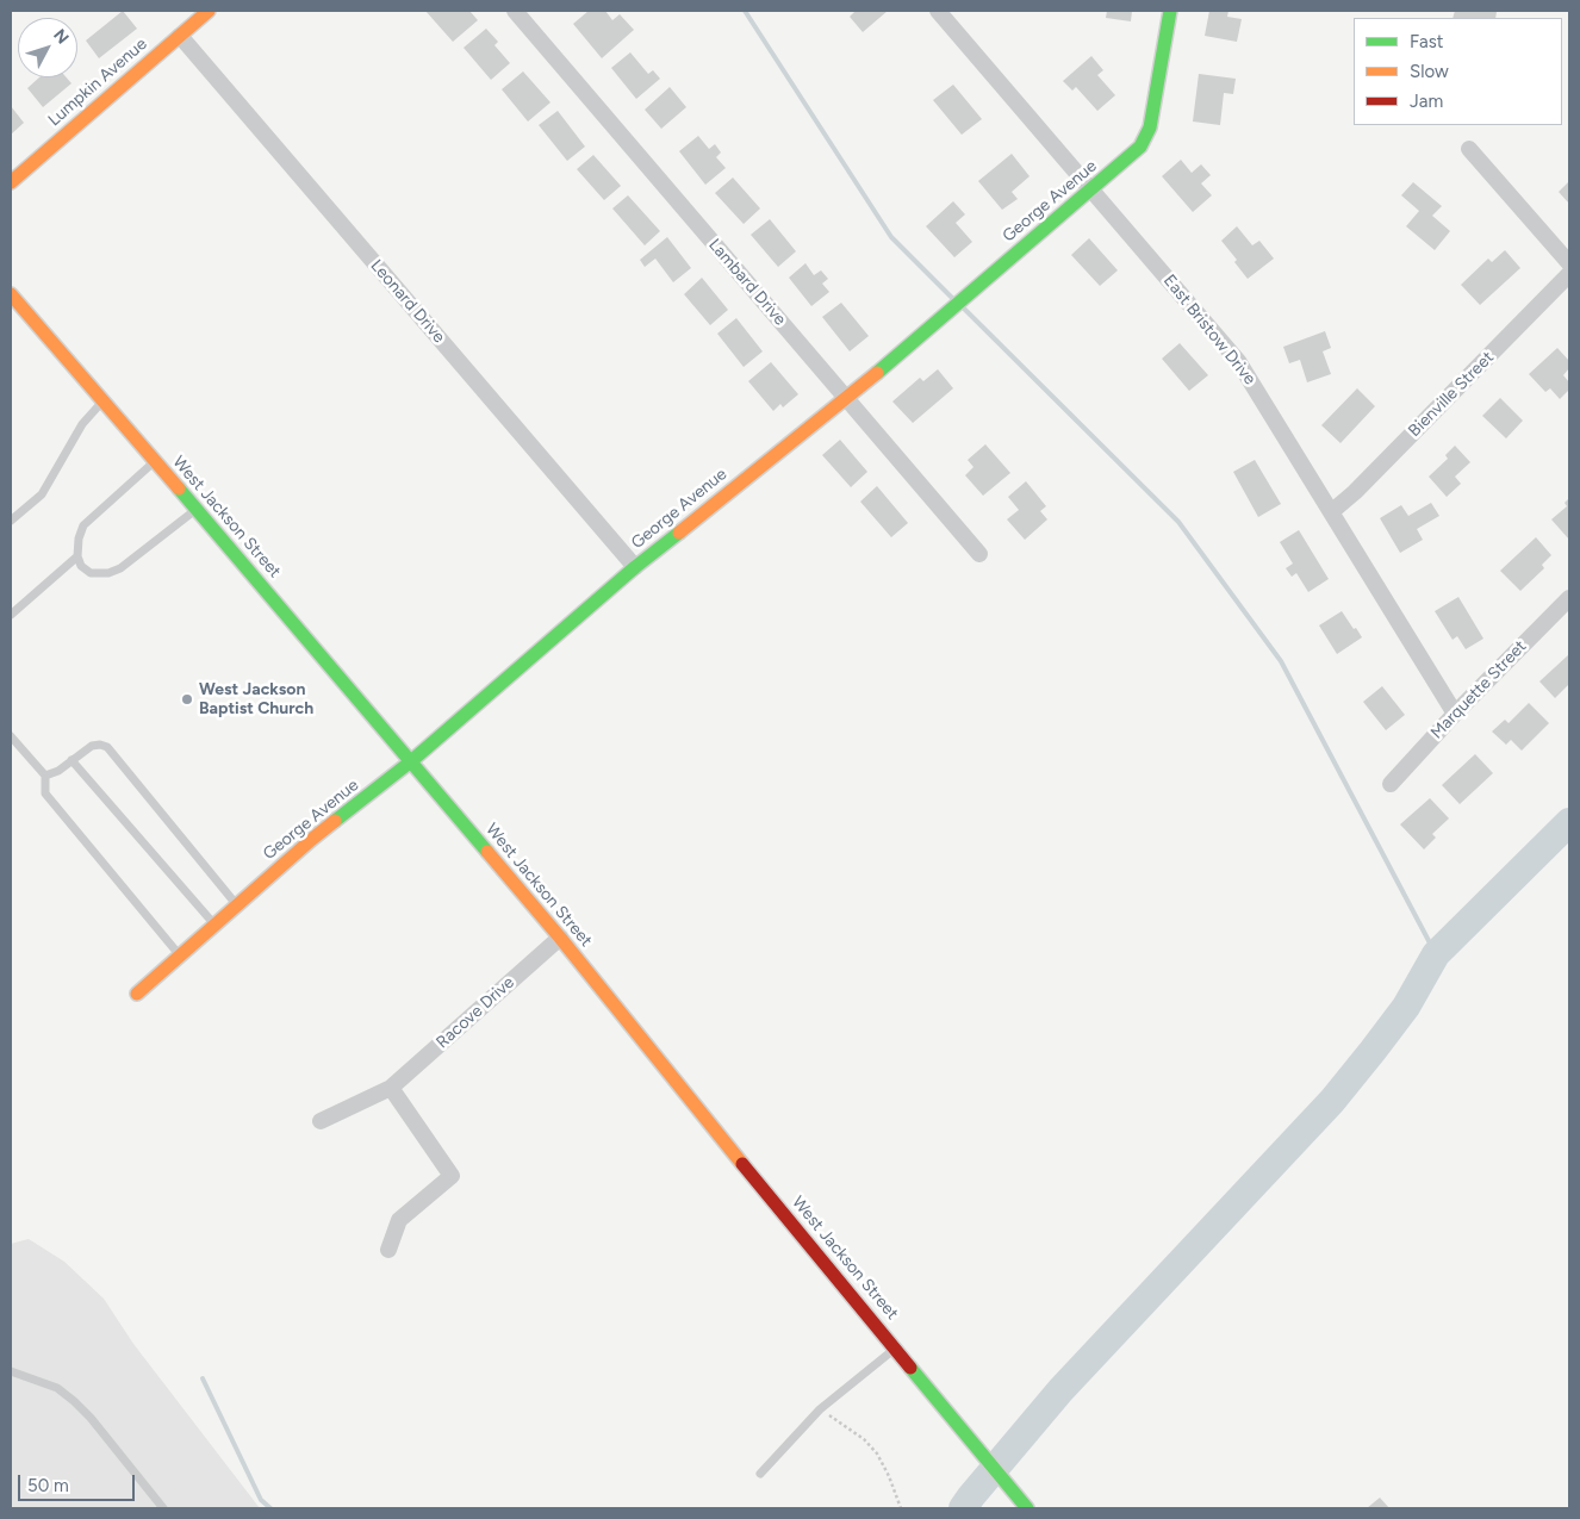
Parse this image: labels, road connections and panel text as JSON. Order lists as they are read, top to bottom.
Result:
{
  "streets": {
    "street": [
      "Lumpkin Avenue",
      "George Avenue",
      "Lambard Drive",
      "Leonard Drive",
      "East Bristow Drive",
      "Bienville Street",
      "West Jackson Street",
      "Marquette Street",
      "Racove Drive"
    ]
  },
  "crossings": [
    ["Lumpkin Avenue", "Leonard Drive"],
    ["George Avenue", "Lambard Drive"],
    ["George Avenue", "Leonard Drive"],
    ["George Avenue", "East Bristow Drive"],
    ["George Avenue", "West Jackson Street"],
    ["East Bristow Drive", "Bienville Street"],
    ["East Bristow Drive", "Marquette Street"],
    ["West Jackson Street", "Racove Drive"]
  ],
  "places": ["West Jackson Baptist Church"],
  "legend": ["Fast", "Slow", "Jam"],
  "scale_bar": "50 m",
  "north": "top right"
}
